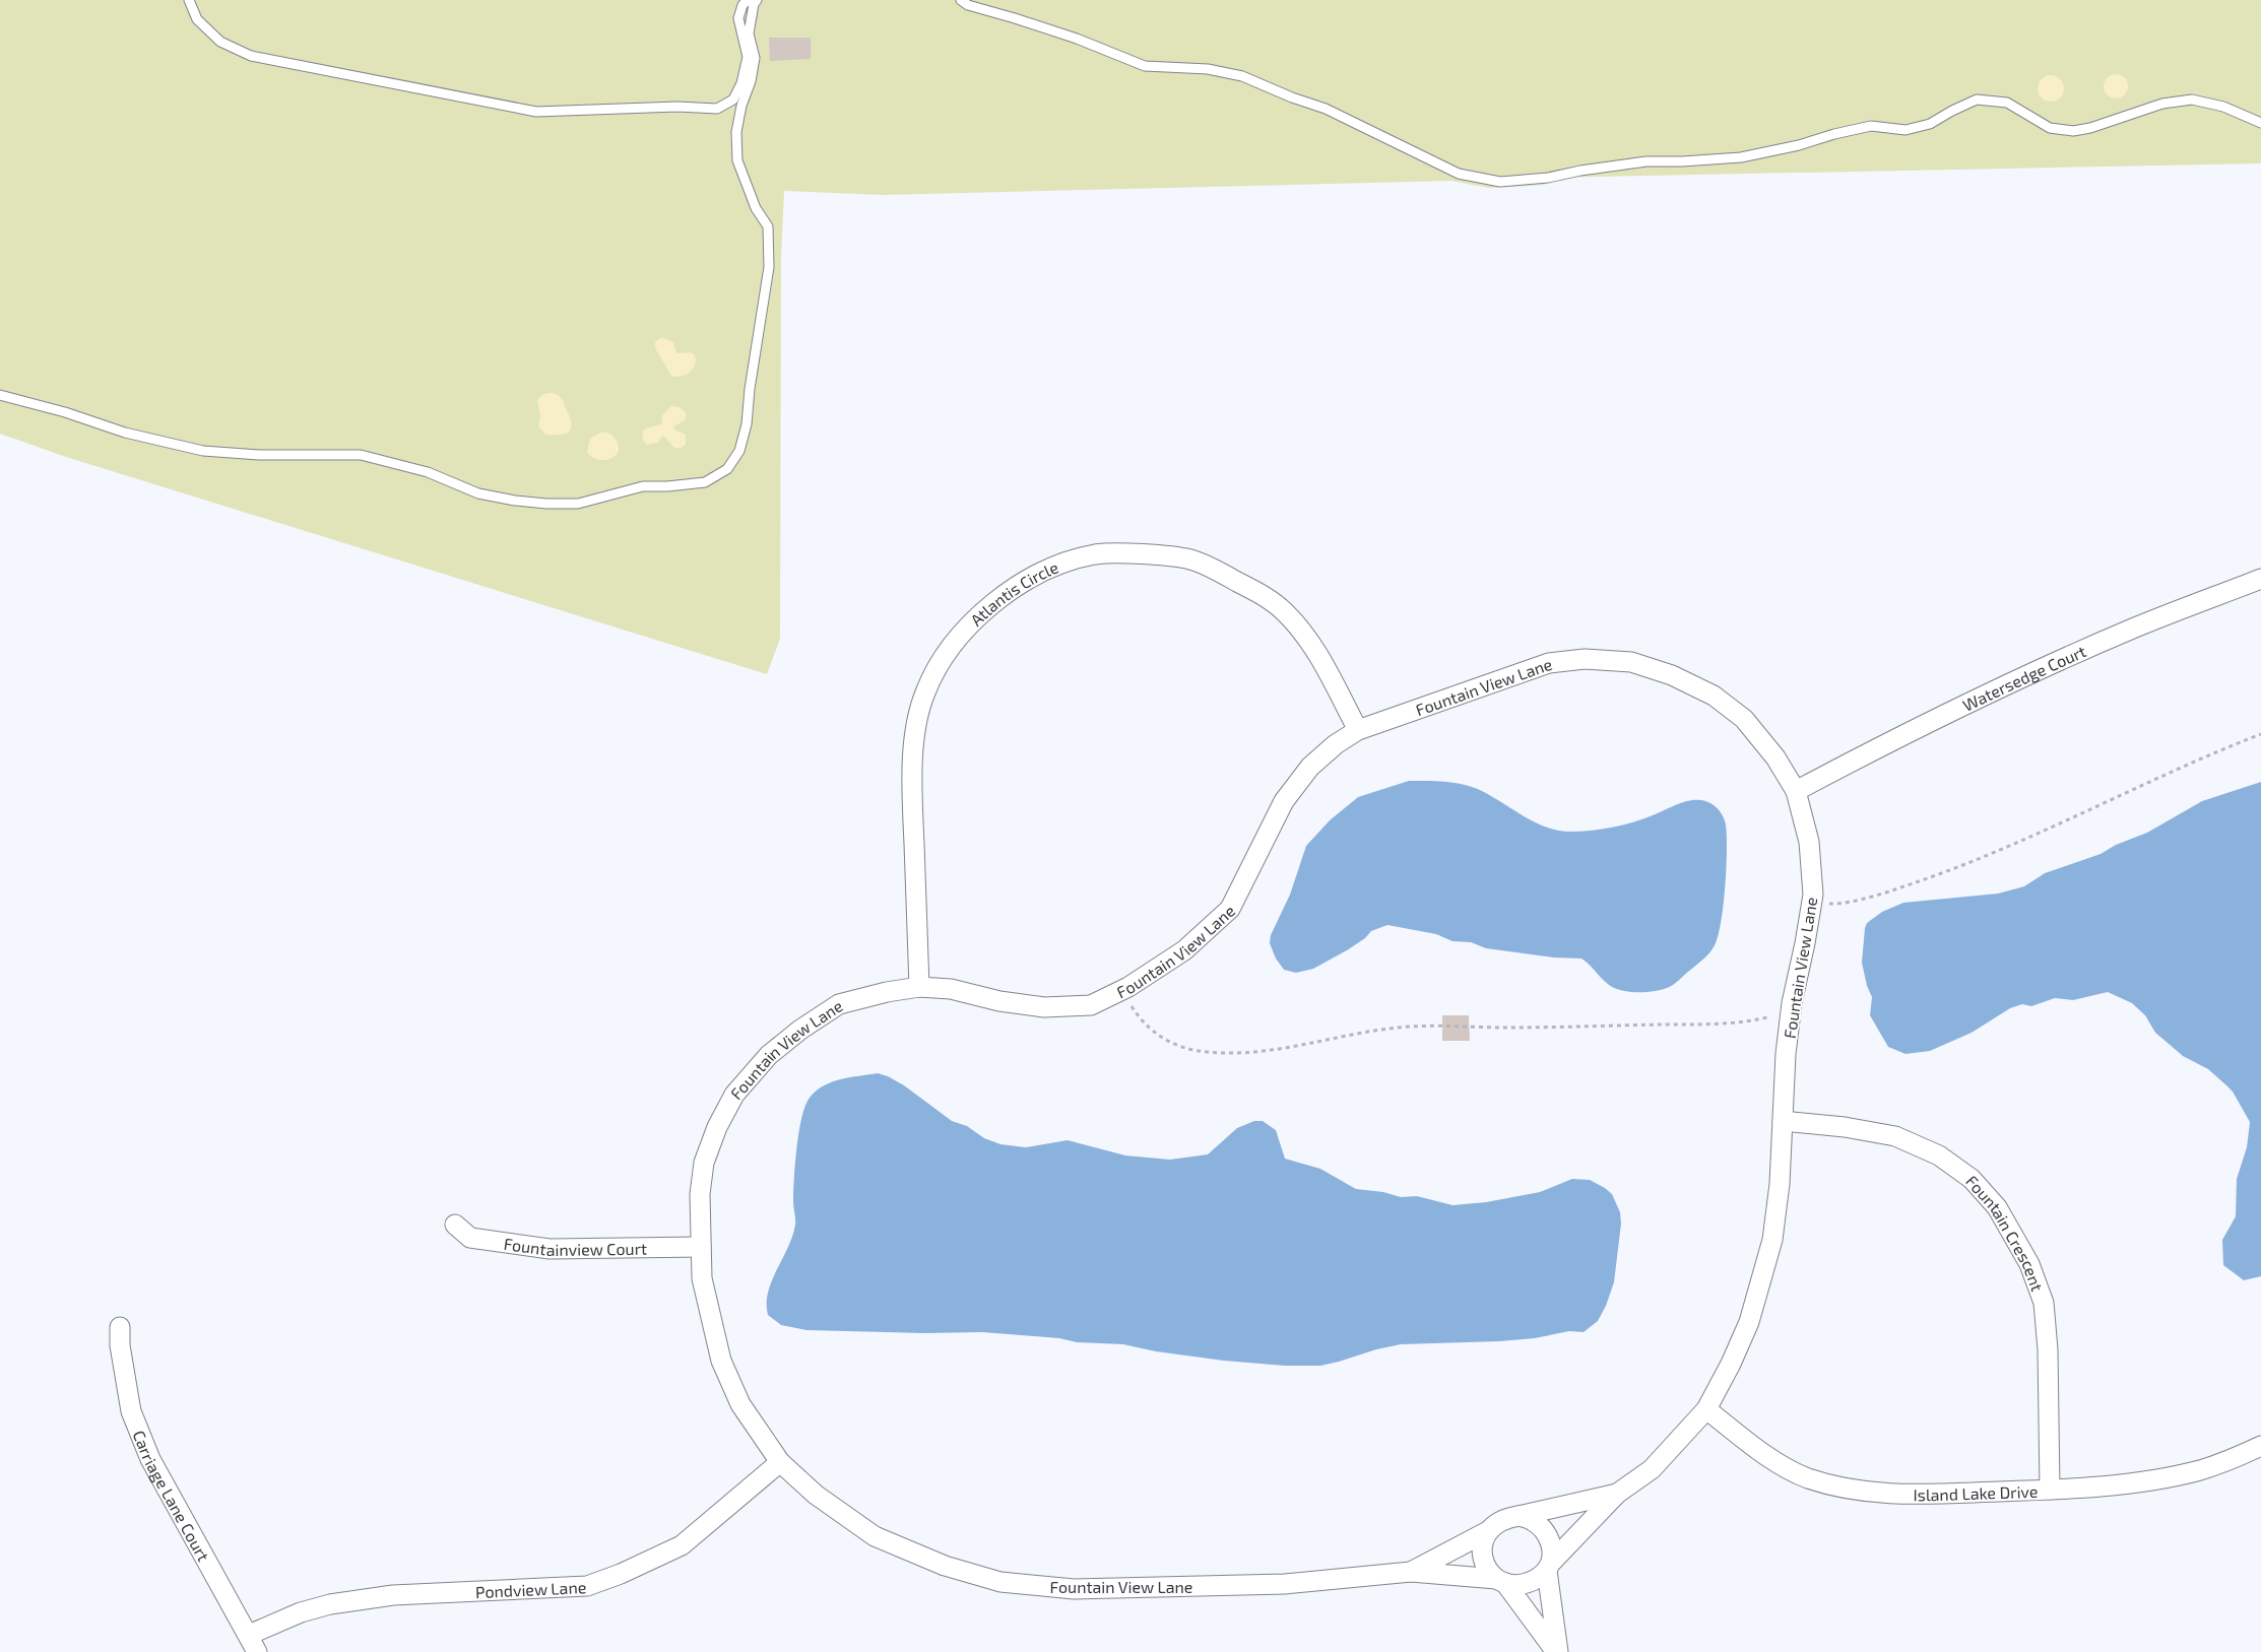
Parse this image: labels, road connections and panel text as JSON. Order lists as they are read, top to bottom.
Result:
{
  "streets": {
    "street": [
      "Atlantis Circle",
      "Watersedge Court",
      "Fountain View Lane",
      "Fountain Crescent",
      "Fountainview Court",
      "Island Lake Drive",
      "Carriage Lane Court",
      "Pondview Lane"
    ]
  },
  "crossings": [
    ["Atlantis Circle", "Fountain View Lane"],
    ["Watersedge Court", "Fountain View Lane"],
    ["Fountain View Lane", "Fountain Crescent"],
    ["Fountain View Lane", "Fountainview Court"],
    ["Fountain View Lane", "Island Lake Drive"],
    ["Fountain View Lane", "Pondview Lane"],
    ["Fountain Crescent", "Island Lake Drive"],
    ["Carriage Lane Court", "Pondview Lane"]
  ]
}
